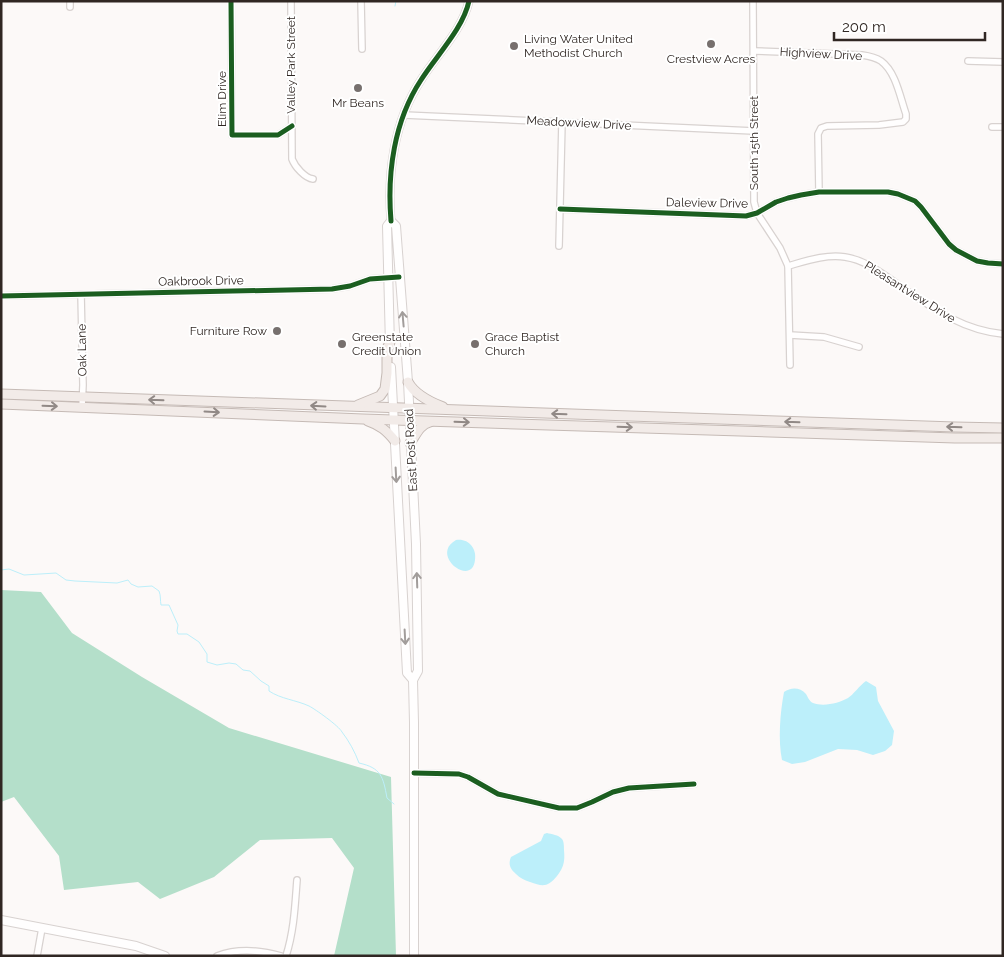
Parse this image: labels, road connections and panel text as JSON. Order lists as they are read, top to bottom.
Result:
{
  "streets": {
    "main road": ["East Post Road"],
    "street": [
      "Highview Drive",
      "Valley Park Street",
      "Elim Drive",
      "Meadowview Drive",
      "South 15th Street",
      "Daleview Drive",
      "Oakbrook Drive",
      "Pleasantview Drive",
      "Oak Lane"
    ]
  },
  "crossings": [
    ["Highview Drive", "South 15th Street"],
    ["Highview Drive", "Daleview Drive"],
    ["Valley Park Street", "Elim Drive"],
    ["Meadowview Drive", "South 15th Street"],
    ["Meadowview Drive", "East Post Road"],
    ["South 15th Street", "Daleview Drive"],
    ["South 15th Street", "Pleasantview Drive"],
    ["Oakbrook Drive", "Oak Lane"],
    ["Oakbrook Drive", "East Post Road"]
  ],
  "places": [
    "Crestview Acres",
    "Living Water United Methodist Church",
    "Mr Beans",
    "Furniture Row",
    "Greenstate Credit Union",
    "Grace Baptist Church"
  ],
  "scale_bar": "200 m"
}
